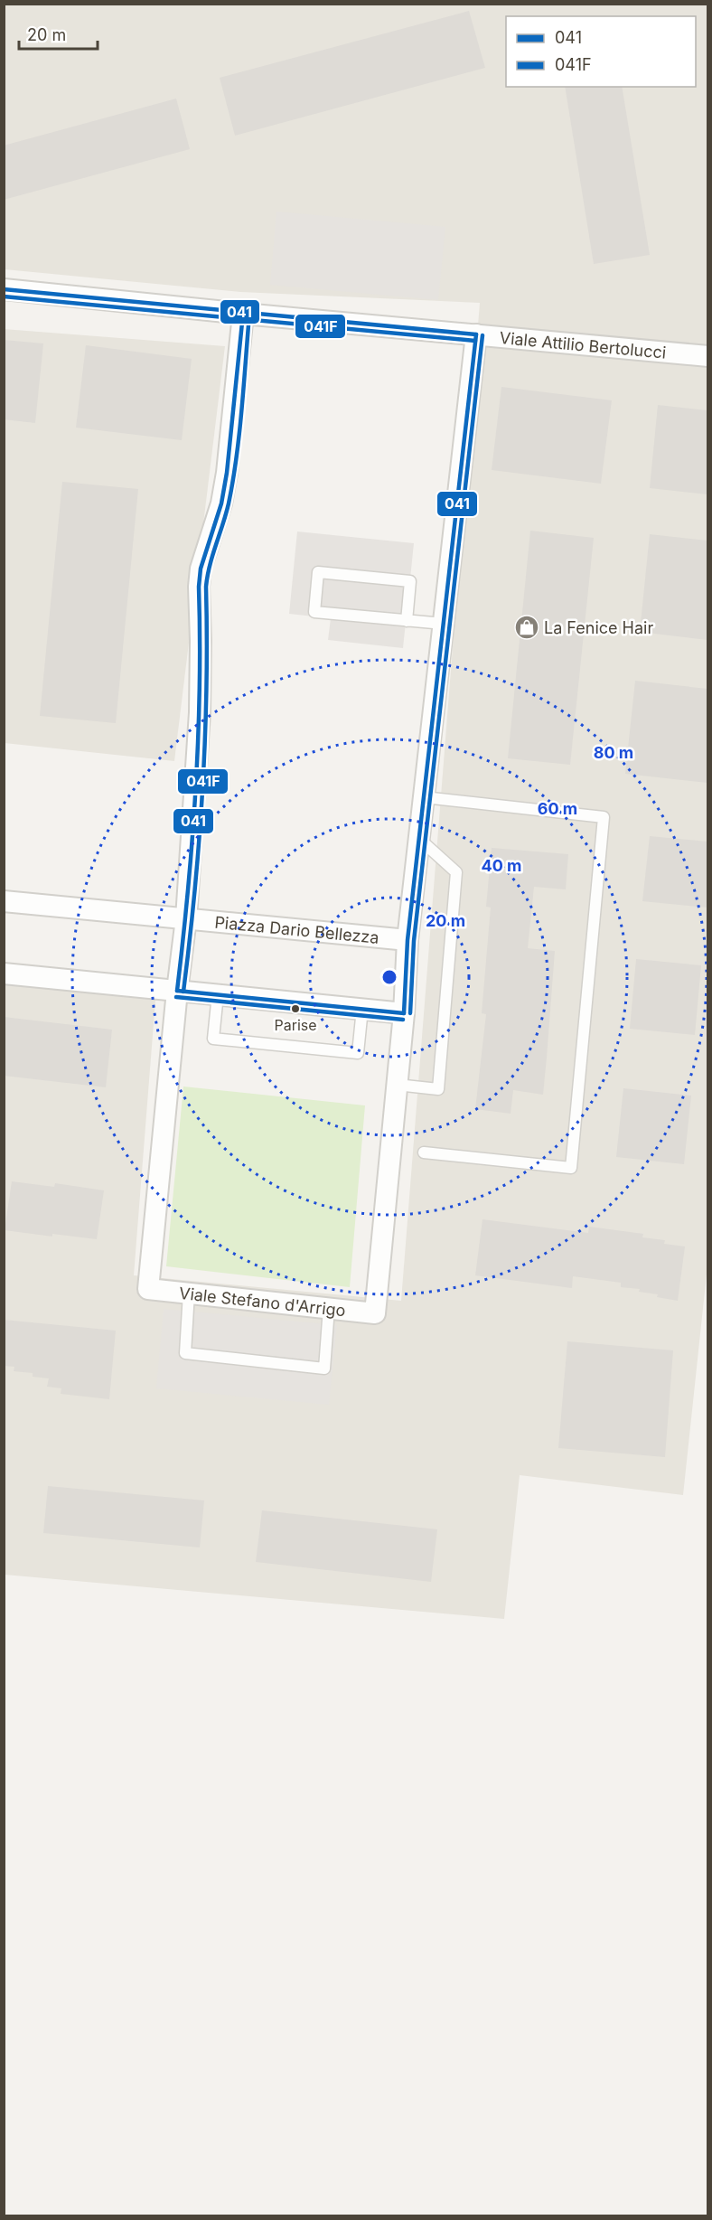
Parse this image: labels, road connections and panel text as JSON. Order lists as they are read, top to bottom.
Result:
{
  "streets": {
    "street": ["Viale Attilio Bertolucci", "Piazza Dario Bellezza", "Viale Stefano d'Arrigo"]
  },
  "crossings": [
    ["Viale Attilio Bertolucci", "Viale Stefano d'Arrigo"],
    ["Piazza Dario Bellezza", "Viale Stefano d'Arrigo"]
  ],
  "places": {
    "shop": ["La Fenice Hair"],
    "other": ["Parise"]
  },
  "lines": ["transit line 041", "transit line 041F"],
  "legend": ["041", "041F"],
  "scale_bar": "20 m",
  "rings": [
    "80 m",
    "60 m",
    "40 m",
    "20 m"
  ]
}
